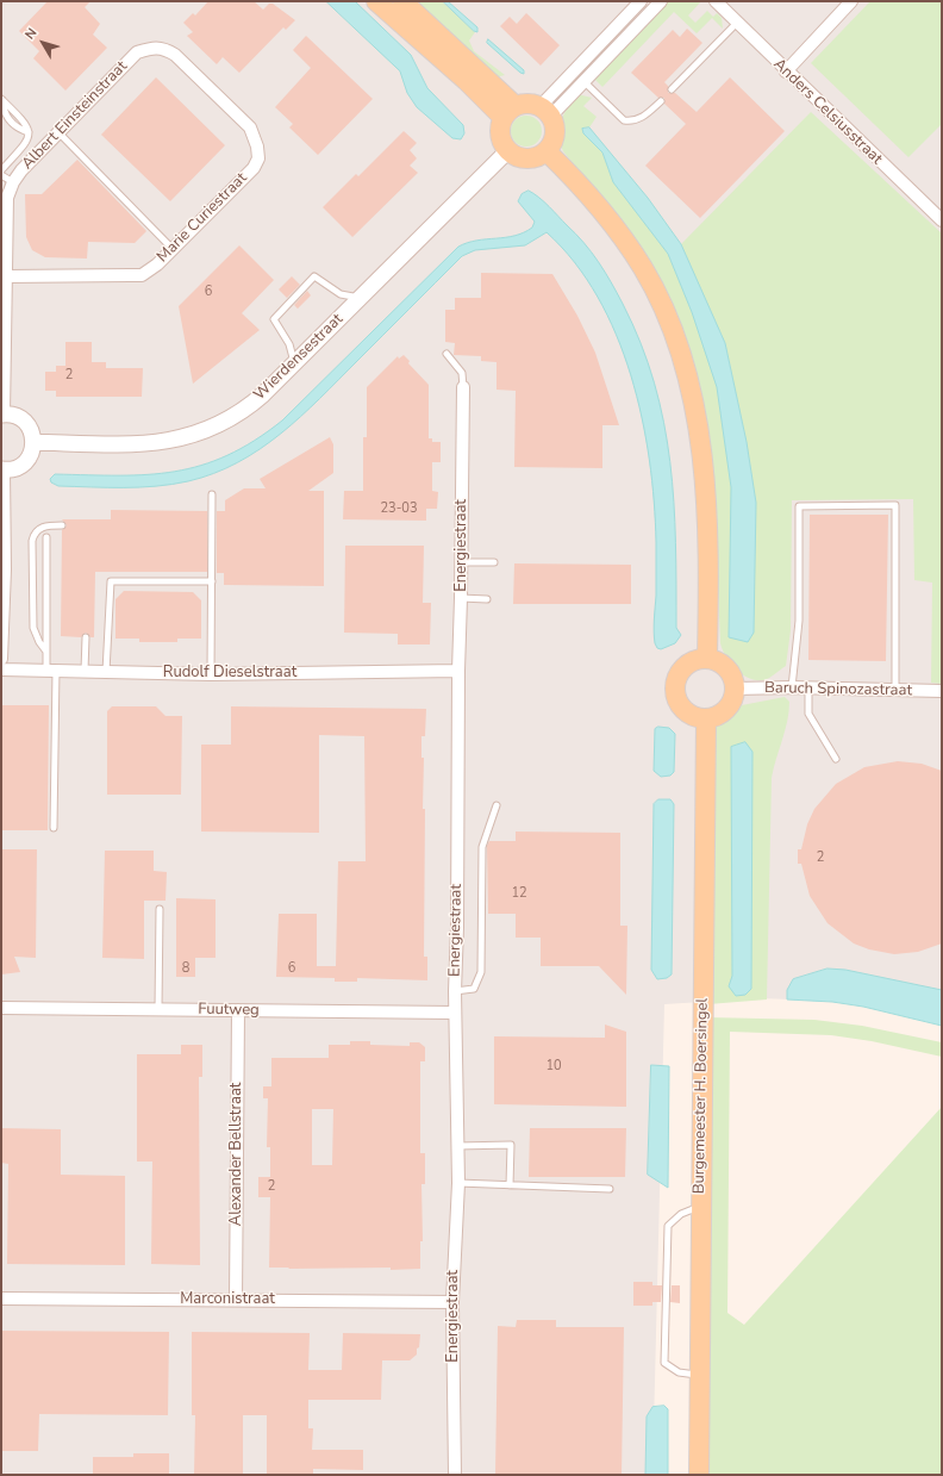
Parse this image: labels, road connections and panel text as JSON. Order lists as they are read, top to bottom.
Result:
{
  "streets": {
    "main road": ["Burgemeester H. Boersingel"],
    "street": [
      "Anders Celsiusstraat",
      "Albert Einsteinstraat",
      "Marie Curiestraat",
      "Wierdensestraat",
      "Energiestraat",
      "Rudolf Dieselstraat",
      "Baruch Spinozastraat",
      "Fuutweg",
      "Alexander Bellstraat",
      "Marconistraat"
    ]
  },
  "crossings": [
    ["Albert Einsteinstraat", "Marie Curiestraat"],
    ["Energiestraat", "Rudolf Dieselstraat"],
    ["Energiestraat", "Fuutweg"],
    ["Energiestraat", "Marconistraat"],
    ["Baruch Spinozastraat", "Burgemeester H. Boersingel"],
    ["Fuutweg", "Alexander Bellstraat"],
    ["Alexander Bellstraat", "Marconistraat"]
  ],
  "house_numbers": [
    "6",
    "2",
    "23-03",
    "2",
    "12",
    "8",
    "6",
    "10",
    "2"
  ],
  "north": "top left"
}
